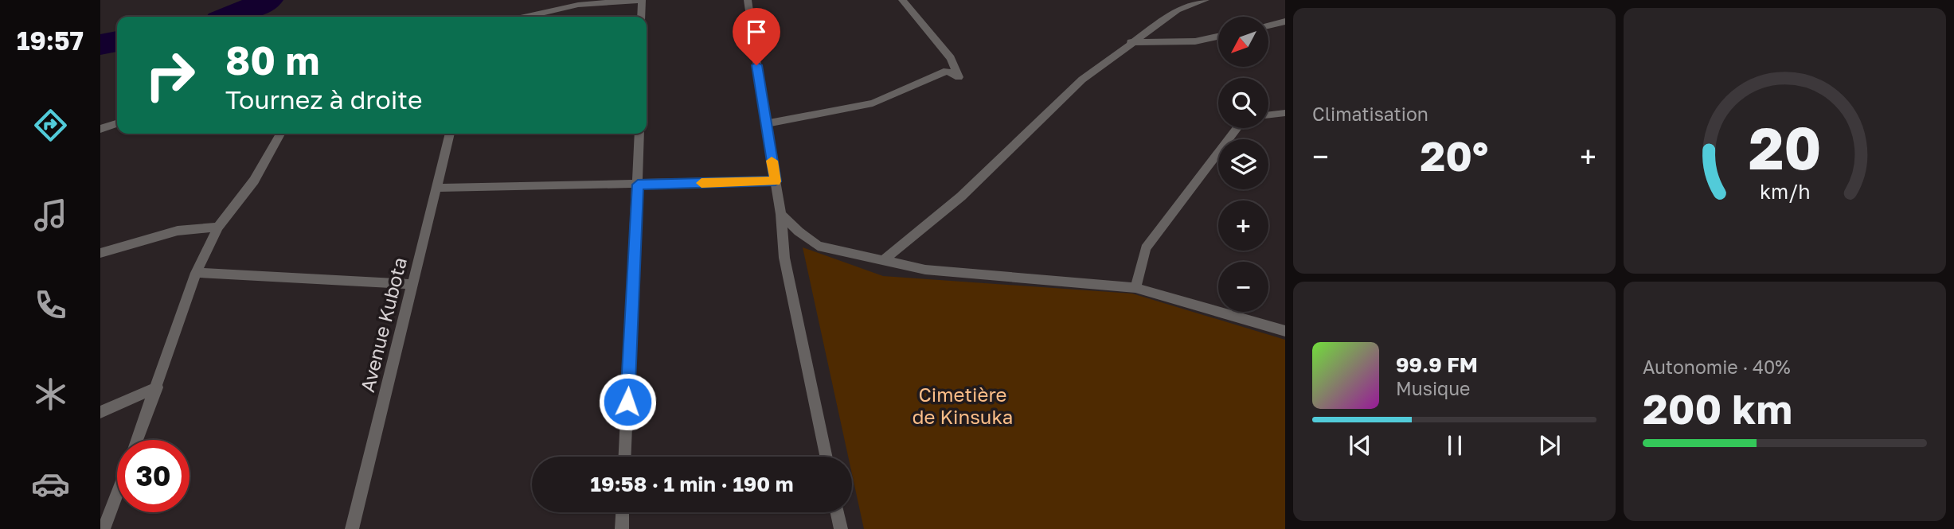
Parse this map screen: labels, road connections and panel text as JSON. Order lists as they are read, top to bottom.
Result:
{
  "streets": {
    "street": ["Avenue Kubota"]
  },
  "parks": ["Cimetière de Kinsuka"],
  "north": "bottom left",
  "page": {
    "tabs": "19:57",
    "tile": [
      "Climatisation",
      ["Autonomie · 40%", "200 km"]
    ],
    "map_buttons": ["+", "−"],
    "turn": ["80 m", "Tournez à droite"],
    "heat": ["−", "20°", "+"],
    "song": ["99.9 FM", "Musique"],
    "limit": "30",
    "trip": "19:58 · 1 min · 190 m",
    "gauge": ["20", "km/h"]
  }
}
